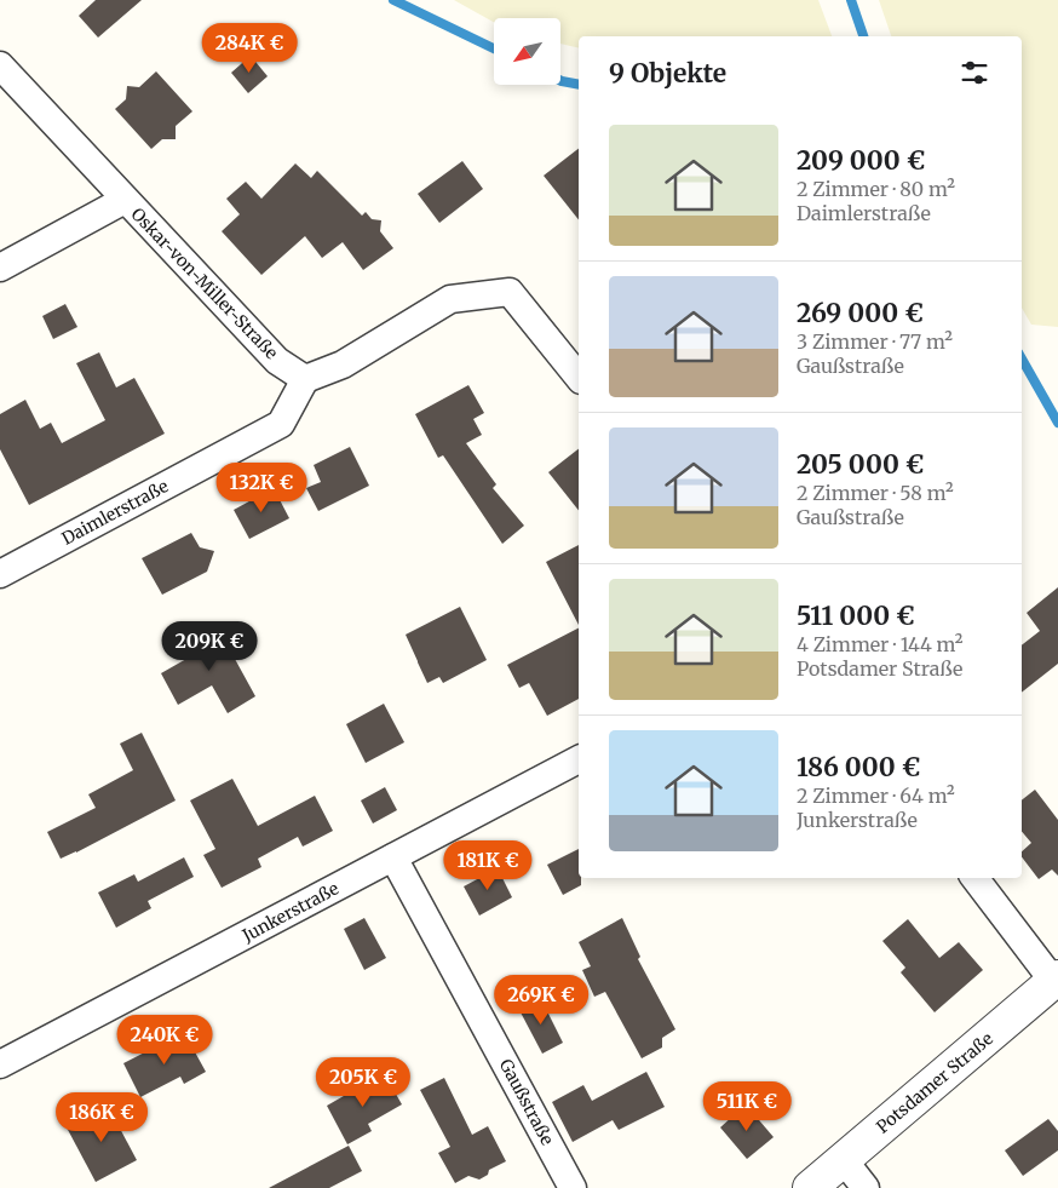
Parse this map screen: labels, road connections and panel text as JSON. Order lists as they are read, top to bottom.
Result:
{
  "streets": {
    "street": [
      "Oskar-von-Miller-Straße",
      "Daimlerstraße",
      "Junkerstraße",
      "Potsdamer Straße",
      "Gaußstraße"
    ]
  },
  "crossings": [
    ["Oskar-von-Miller-Straße", "Daimlerstraße"],
    ["Junkerstraße", "Gaußstraße"]
  ],
  "north": "bottom left",
  "page": {
    "price": [
      "284K €",
      "132K €",
      "209K €",
      "181K €",
      "269K €",
      "240K €",
      "205K €",
      "511K €",
      "186K €"
    ],
    "heading": "9 Objekte",
    "list": [
      {
        "name": "209 000 €",
        "note": "2 Zimmer · 80 m² · Daimlerstraße"
      },
      {
        "name": "269 000 €",
        "note": "3 Zimmer · 77 m² · Gaußstraße"
      },
      {
        "name": "205 000 €",
        "note": "2 Zimmer · 58 m² · Gaußstraße"
      },
      {
        "name": "511 000 €",
        "note": "4 Zimmer · 144 m² · Potsdamer Straße"
      },
      {
        "name": "186 000 €",
        "note": "2 Zimmer · 64 m² · Junkerstraße"
      }
    ]
  }
}
